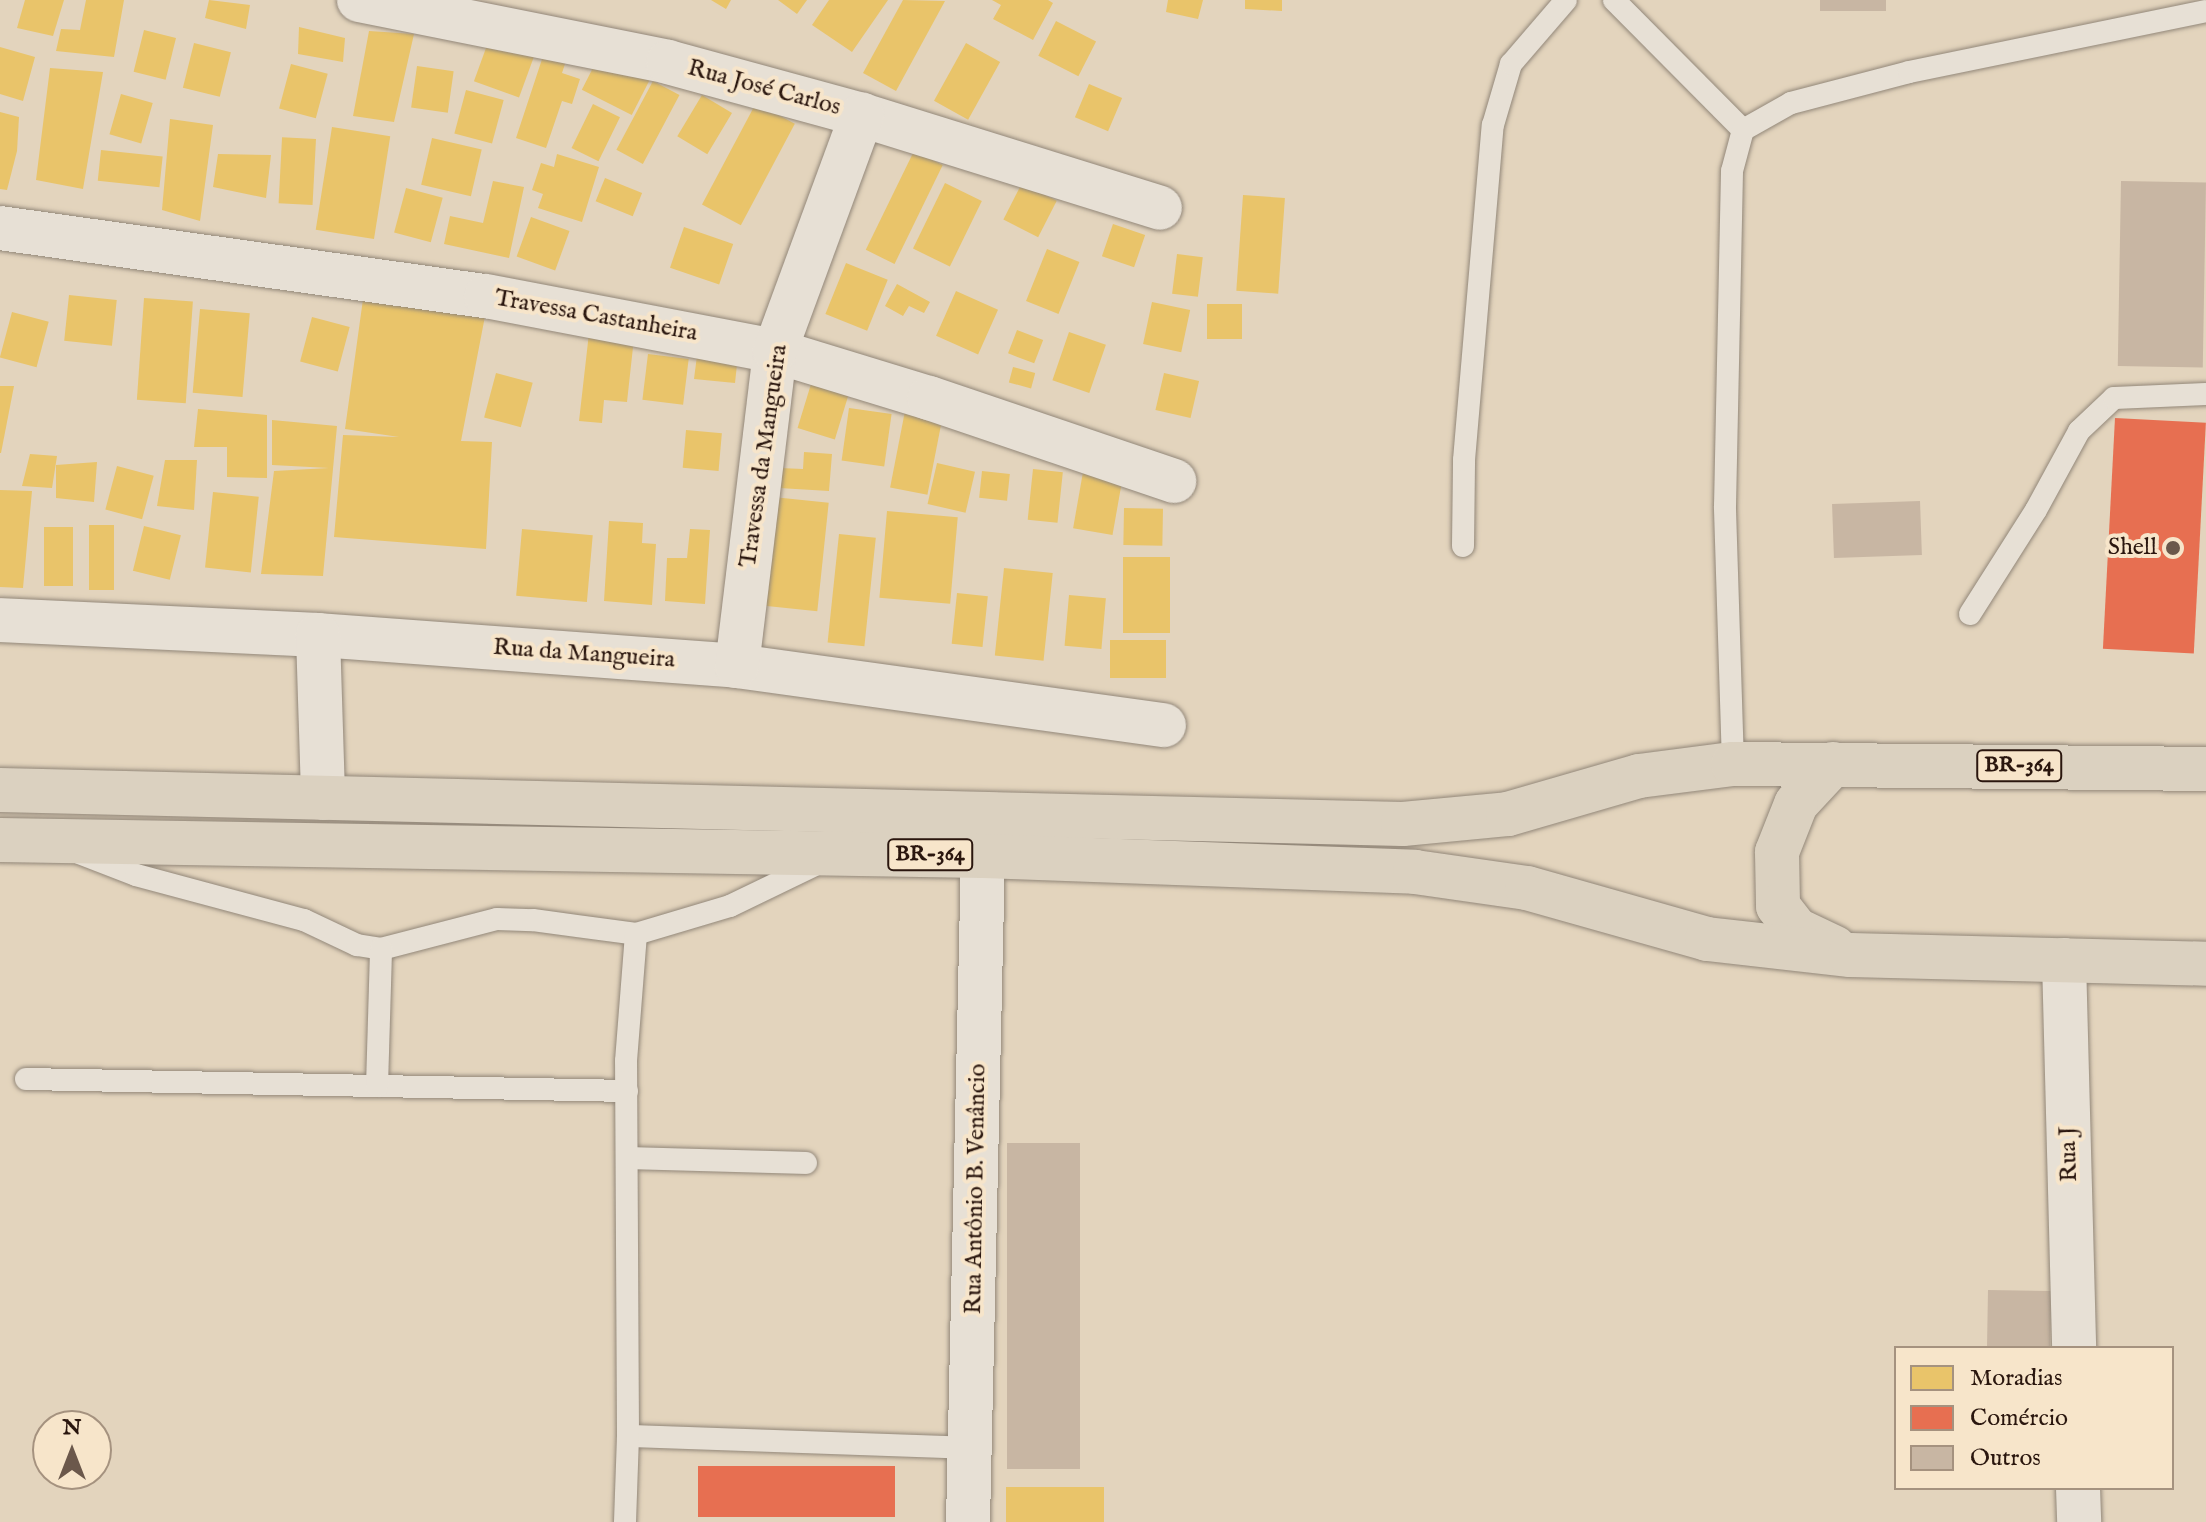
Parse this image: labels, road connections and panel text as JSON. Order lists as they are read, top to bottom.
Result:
{
  "streets": {
    "highway": ["BR-364"],
    "street": [
      "Rua José Carlos",
      "Travessa Castanheira",
      "Travessa da Mangueira",
      "Rua da Mangueira",
      "Rua J",
      "Rua Antônio B. Venâncio"
    ]
  },
  "crossings": [
    ["Rua José Carlos", "Travessa da Mangueira"],
    ["Travessa Castanheira", "Travessa da Mangueira"],
    ["Travessa da Mangueira", "Rua da Mangueira"],
    ["BR-364", "Rua J"],
    ["BR-364", "Rua Antônio B. Venâncio"]
  ],
  "places": ["Shell"],
  "legend": ["Moradias", "Comércio", "Outros"],
  "north": "top"
}
